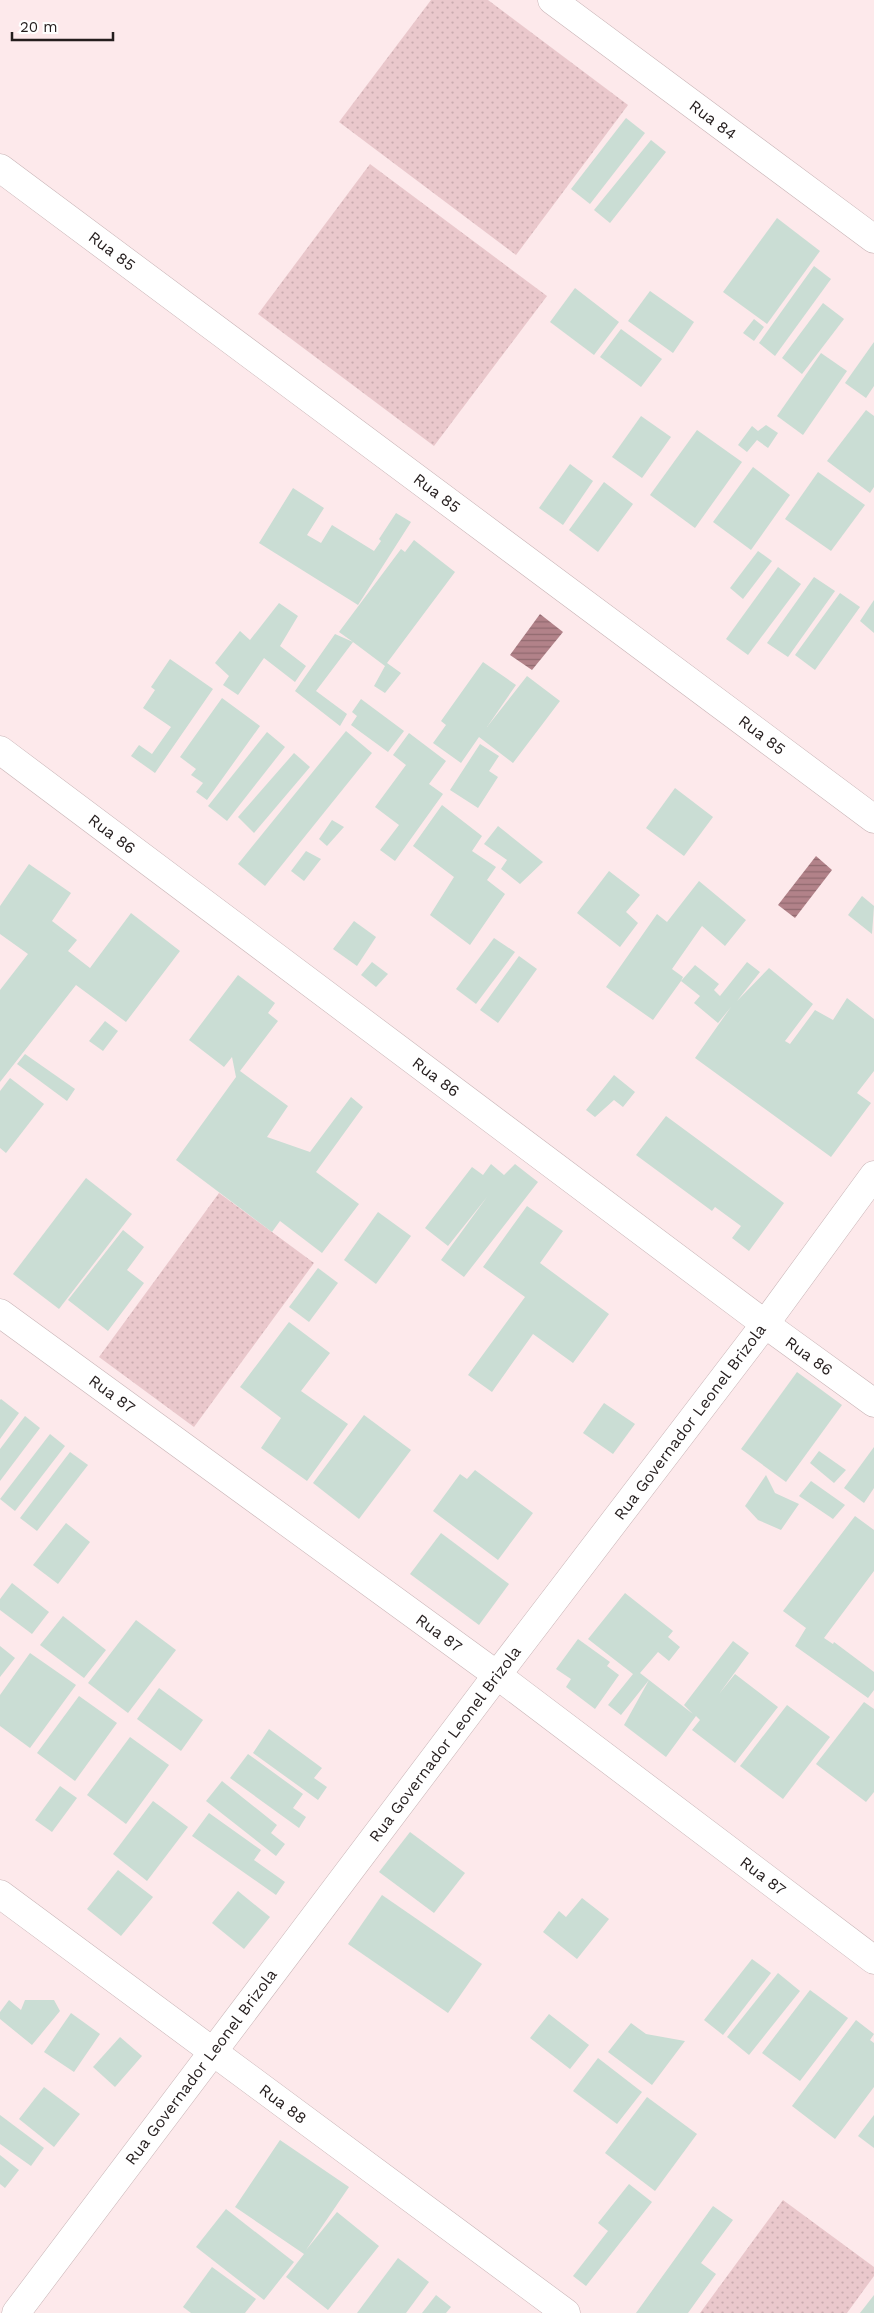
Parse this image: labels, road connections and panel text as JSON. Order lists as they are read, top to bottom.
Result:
{
  "streets": {
    "street": [
      "Rua 84",
      "Rua 85",
      "Rua 86",
      "Rua 87",
      "Rua Governador Leonel Brizola",
      "Rua 88"
    ]
  },
  "crossings": [
    ["Rua 86", "Rua Governador Leonel Brizola"],
    ["Rua 87", "Rua Governador Leonel Brizola"],
    ["Rua Governador Leonel Brizola", "Rua 88"]
  ],
  "scale_bar": "20 m"
}
